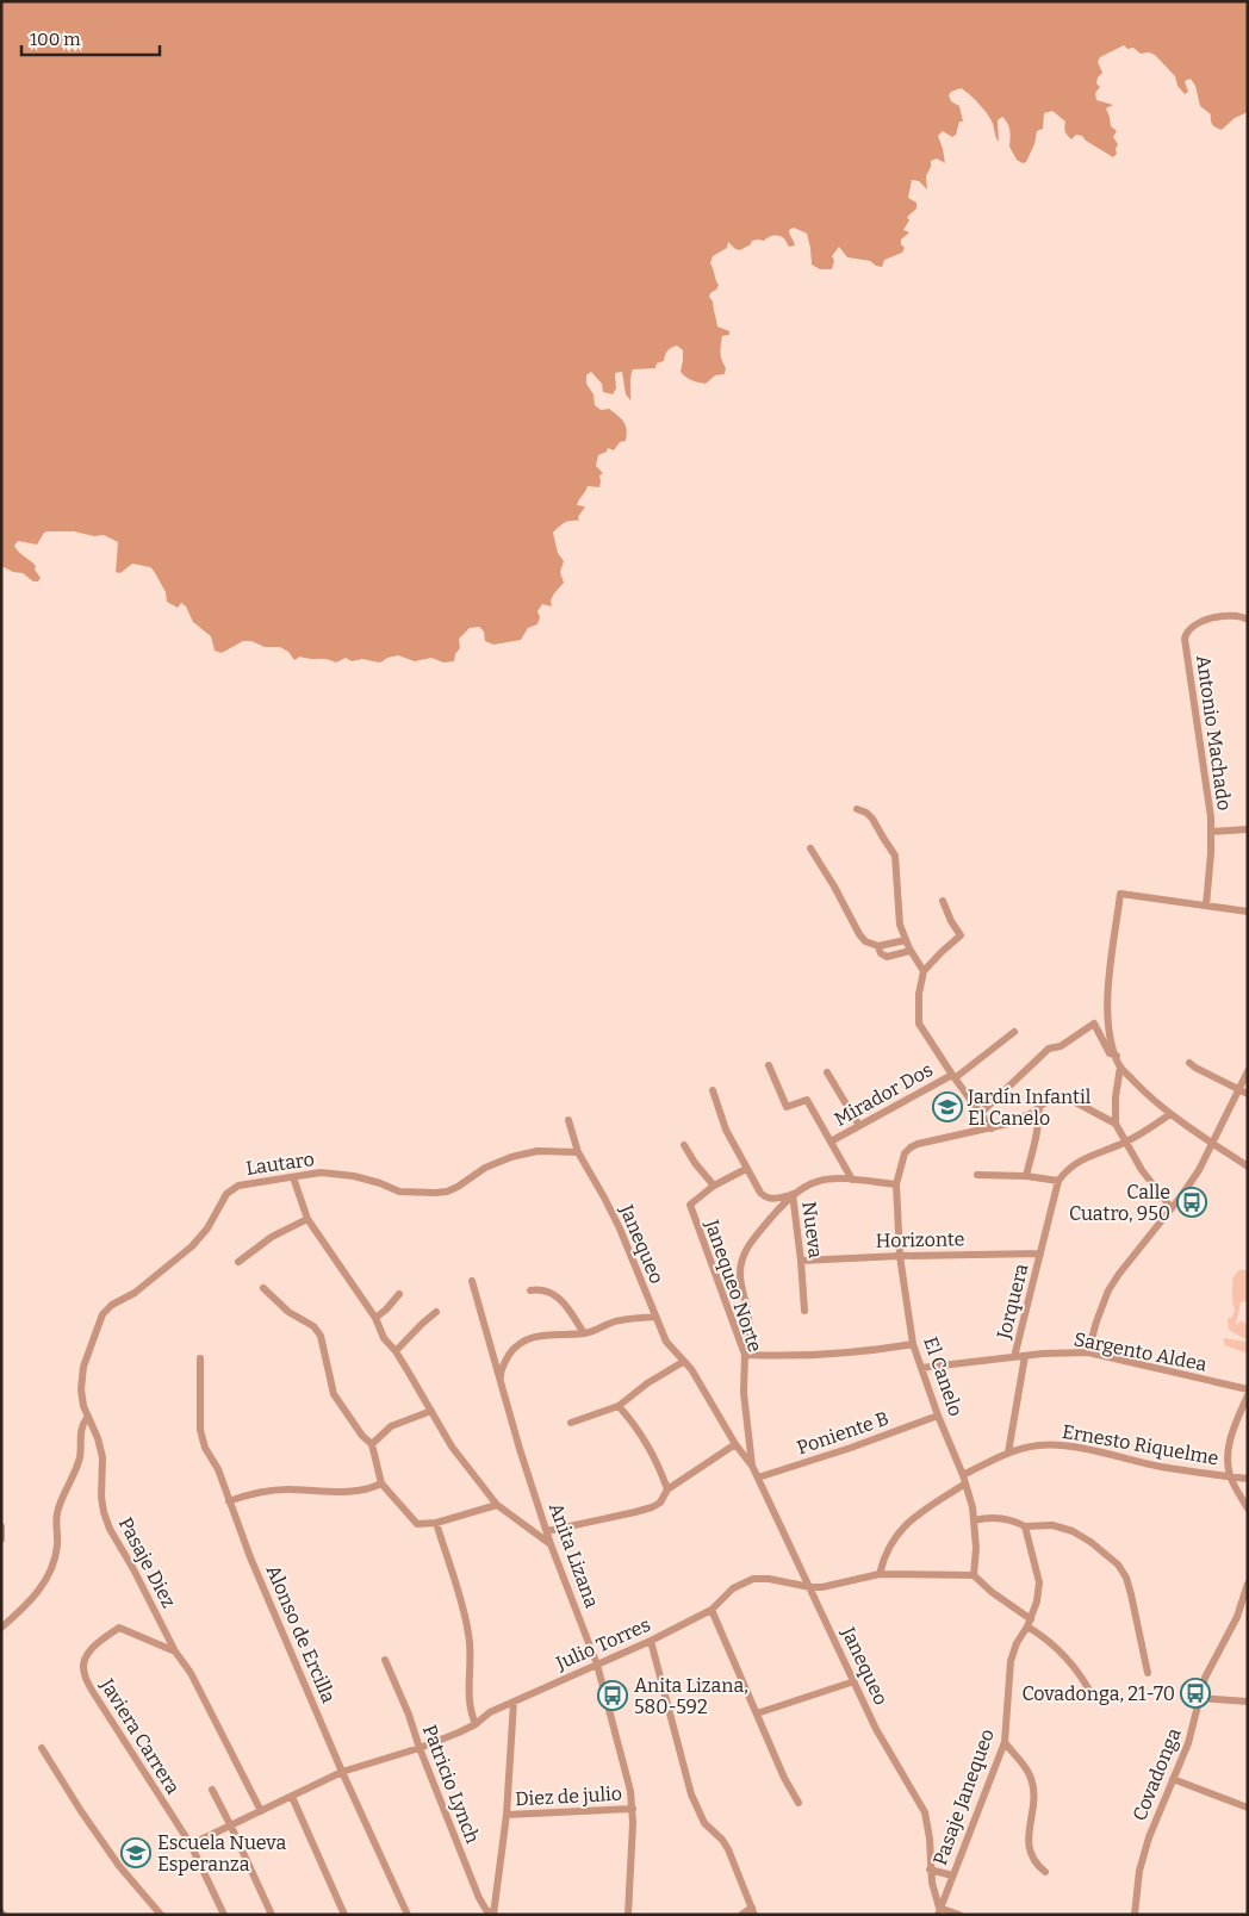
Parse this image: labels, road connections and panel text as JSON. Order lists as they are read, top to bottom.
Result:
{
  "streets": {
    "street": [
      "Antonio Machado",
      "Mirador Dos",
      "Lautaro",
      "Nueva",
      "Horizonte",
      "Janequeo",
      "Janequeo Norte",
      "Jorquera",
      "Sargento Aldea",
      "El Canelo",
      "Poniente B",
      "Ernesto Riquelme",
      "Anita Lizana",
      "Pasaje Diez",
      "Alonso de Ercilla",
      "Julio Torres",
      "Javiera Carrera",
      "Covadonga",
      "Patricio Lynch",
      "Diez de julio",
      "Pasaje Janequeo"
    ]
  },
  "crossings": [
    ["Lautaro", "Janequeo"],
    ["Lautaro", "Pasaje Diez"],
    ["Nueva", "Horizonte"],
    ["Nueva", "Janequeo Norte"],
    ["Horizonte", "Jorquera"],
    ["Horizonte", "El Canelo"],
    ["Janequeo", "Janequeo Norte"],
    ["Janequeo", "Poniente B"],
    ["Janequeo", "Julio Torres"],
    ["Janequeo", "Pasaje Janequeo"],
    ["Janequeo Norte", "Poniente B"],
    ["Jorquera", "Sargento Aldea"],
    ["Jorquera", "Ernesto Riquelme"],
    ["Sargento Aldea", "El Canelo"],
    ["El Canelo", "Poniente B"],
    ["El Canelo", "Ernesto Riquelme"],
    ["El Canelo", "Julio Torres"],
    ["Anita Lizana", "Julio Torres"],
    ["Anita Lizana", "Diez de julio"],
    ["Pasaje Diez", "Javiera Carrera"],
    ["Alonso de Ercilla", "Julio Torres"],
    ["Julio Torres", "Javiera Carrera"],
    ["Julio Torres", "Patricio Lynch"]
  ],
  "places": {
    "school or university": ["Jardín Infantil El Canelo", "Escuela Nueva Esperanza"],
    "bus stop": ["Calle Cuatro, 950", "Covadonga, 21-70", "Anita Lizana, 580-592"]
  },
  "scale_bar": "100 m"
}
